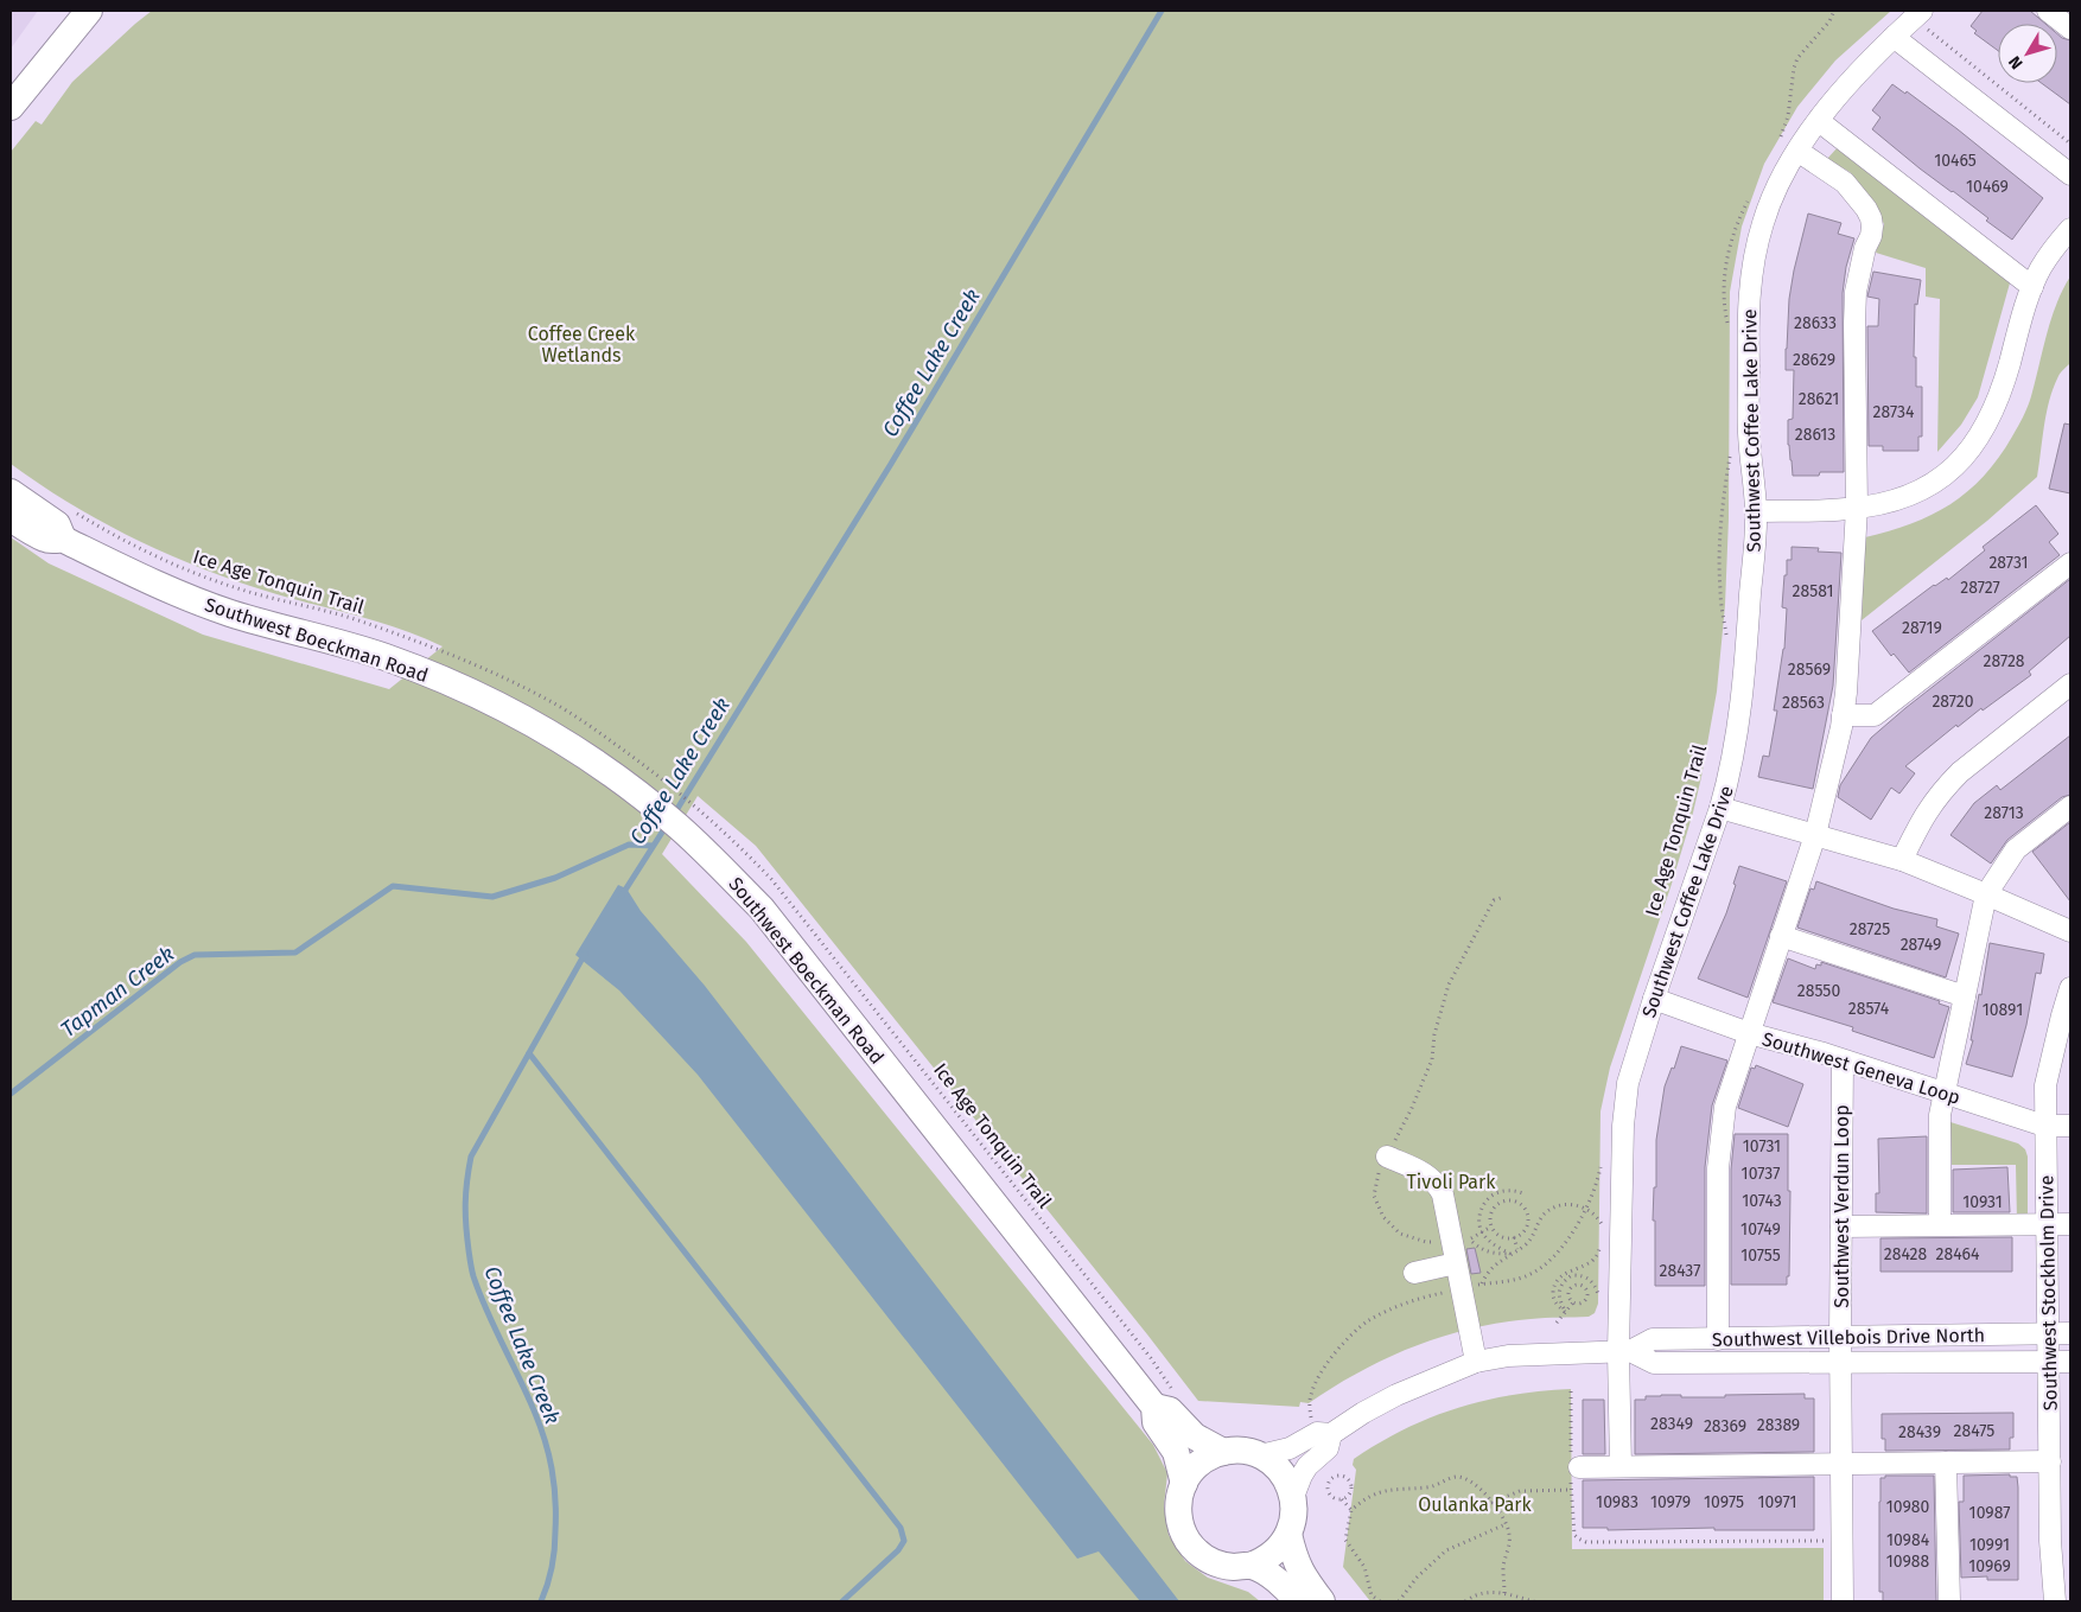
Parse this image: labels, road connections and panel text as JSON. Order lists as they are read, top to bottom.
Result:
{
  "streets": {
    "main road": ["Southwest Boeckman Road"],
    "street": [
      "Southwest Coffee Lake Drive",
      "Southwest Geneva Loop",
      "Southwest Verdun Loop",
      "Southwest Stockholm Drive",
      "Southwest Villebois Drive North"
    ],
    "path": ["Ice Age Tonquin Trail"]
  },
  "crossings": [
    ["Southwest Coffee Lake Drive", "Southwest Geneva Loop"],
    ["Southwest Coffee Lake Drive", "Southwest Villebois Drive North"],
    ["Southwest Boeckman Road", "Southwest Villebois Drive North"],
    ["Southwest Geneva Loop", "Southwest Verdun Loop"],
    ["Southwest Geneva Loop", "Southwest Stockholm Drive"],
    ["Southwest Verdun Loop", "Southwest Villebois Drive North"],
    ["Southwest Stockholm Drive", "Southwest Villebois Drive North"]
  ],
  "water": ["Coffee Lake Creek", "Tapman Creek"],
  "parks": ["Coffee Creek Wetlands", "Tivoli Park", "Oulanka Park"],
  "house_numbers": [
    "10465",
    "10469",
    "28633",
    "28629",
    "28621",
    "28734",
    "28613",
    "28731",
    "28727",
    "28581",
    "28719",
    "28728",
    "28569",
    "28720",
    "28563",
    "28713",
    "28725",
    "28749",
    "28550",
    "28574",
    "10891",
    "10731",
    "10737",
    "10743",
    "10931",
    "10749",
    "28428",
    "28464",
    "10755",
    "28437",
    "28349",
    "28389",
    "28369",
    "28475",
    "28439",
    "10983",
    "10979",
    "10975",
    "10971",
    "10980",
    "10987",
    "10984",
    "10991",
    "10988",
    "10969"
  ],
  "north": "bottom left"
}
